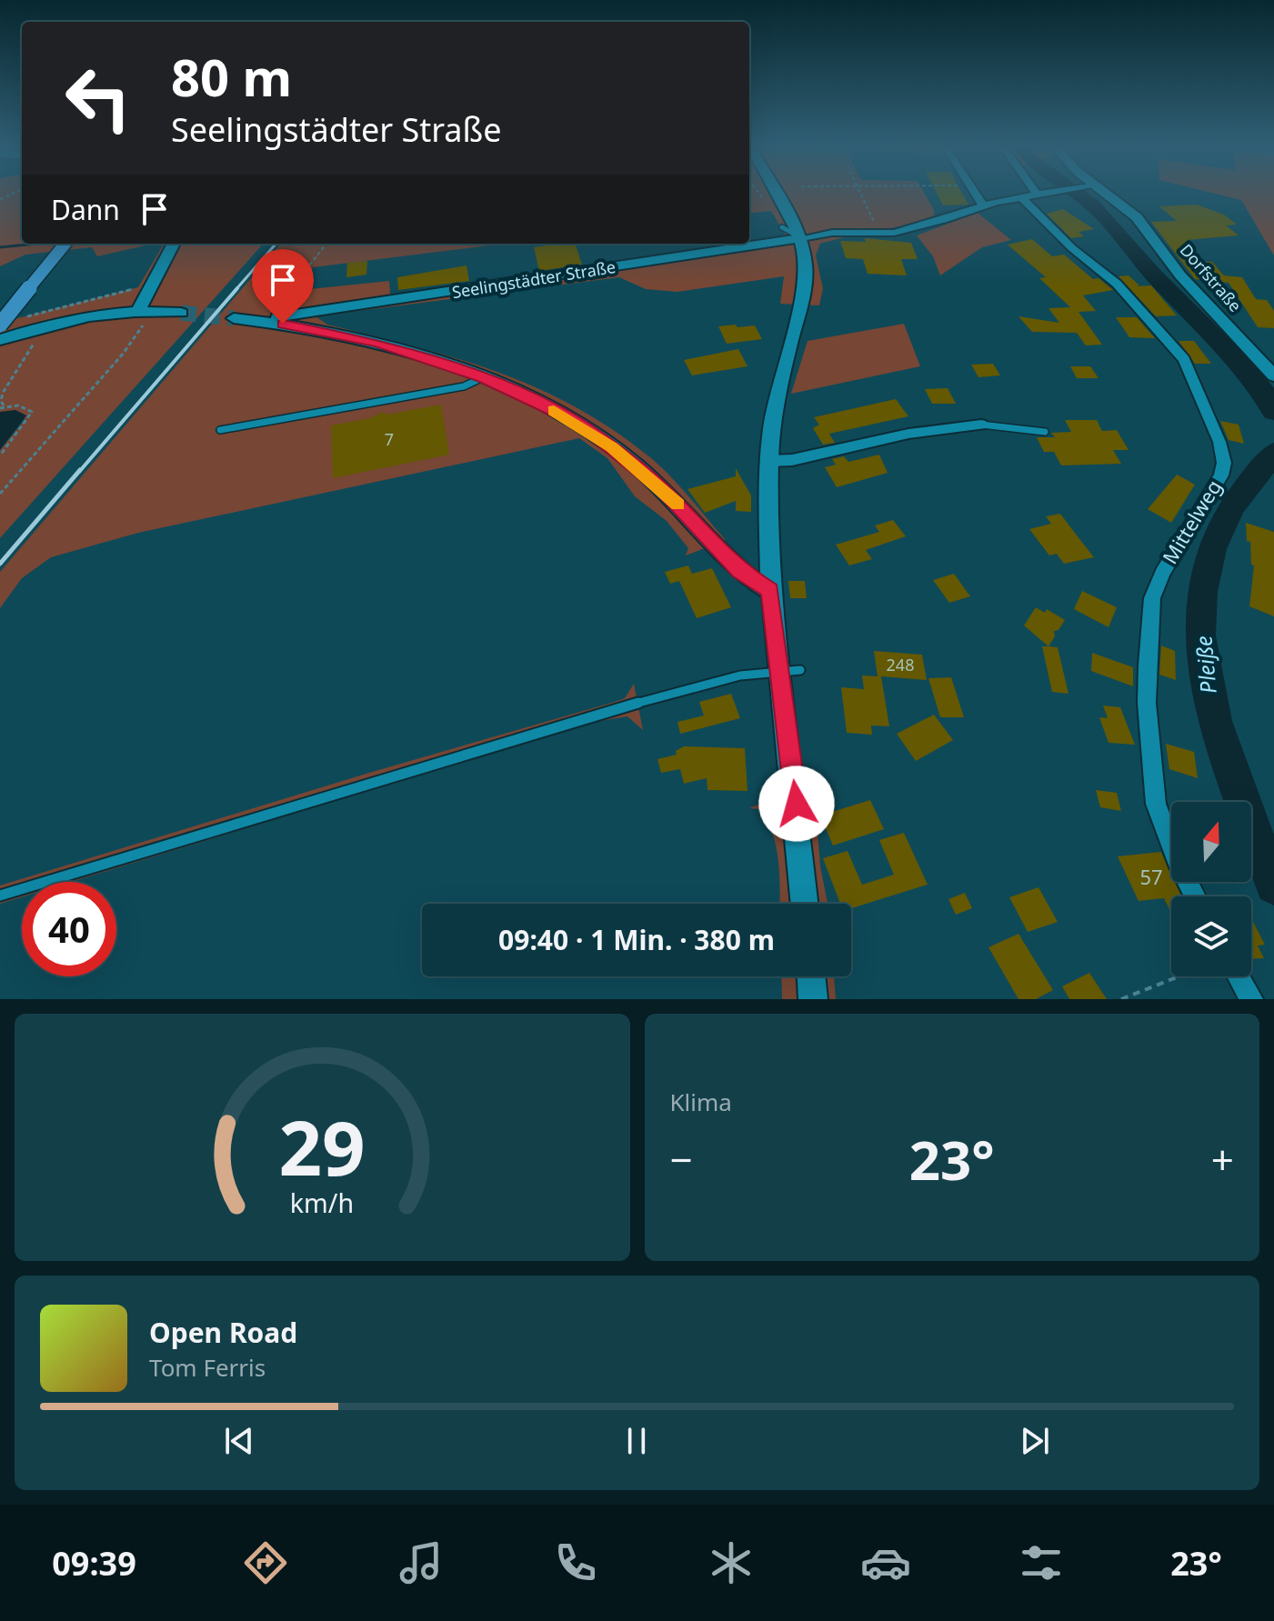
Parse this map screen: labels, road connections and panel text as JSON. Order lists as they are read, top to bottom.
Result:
{
  "streets": {
    "street": ["Dorfstraße", "Seelingstädter Straße", "Mittelweg"]
  },
  "water": ["Pleiße"],
  "house_numbers": ["7", "248", "57"],
  "north": "top",
  "page": {
    "turn": ["80 m", "Seelingstädter Straße"],
    "then": "Dann",
    "limit": "40",
    "trip": "09:40 · 1 Min. · 380 m",
    "tile": "Klima",
    "heat": ["−", "23°", "+"],
    "song": ["Open Road", "Tom Ferris"],
    "tabs": ["09:39", "23°"],
    "gauge": ["29", "km/h"]
  }
}
